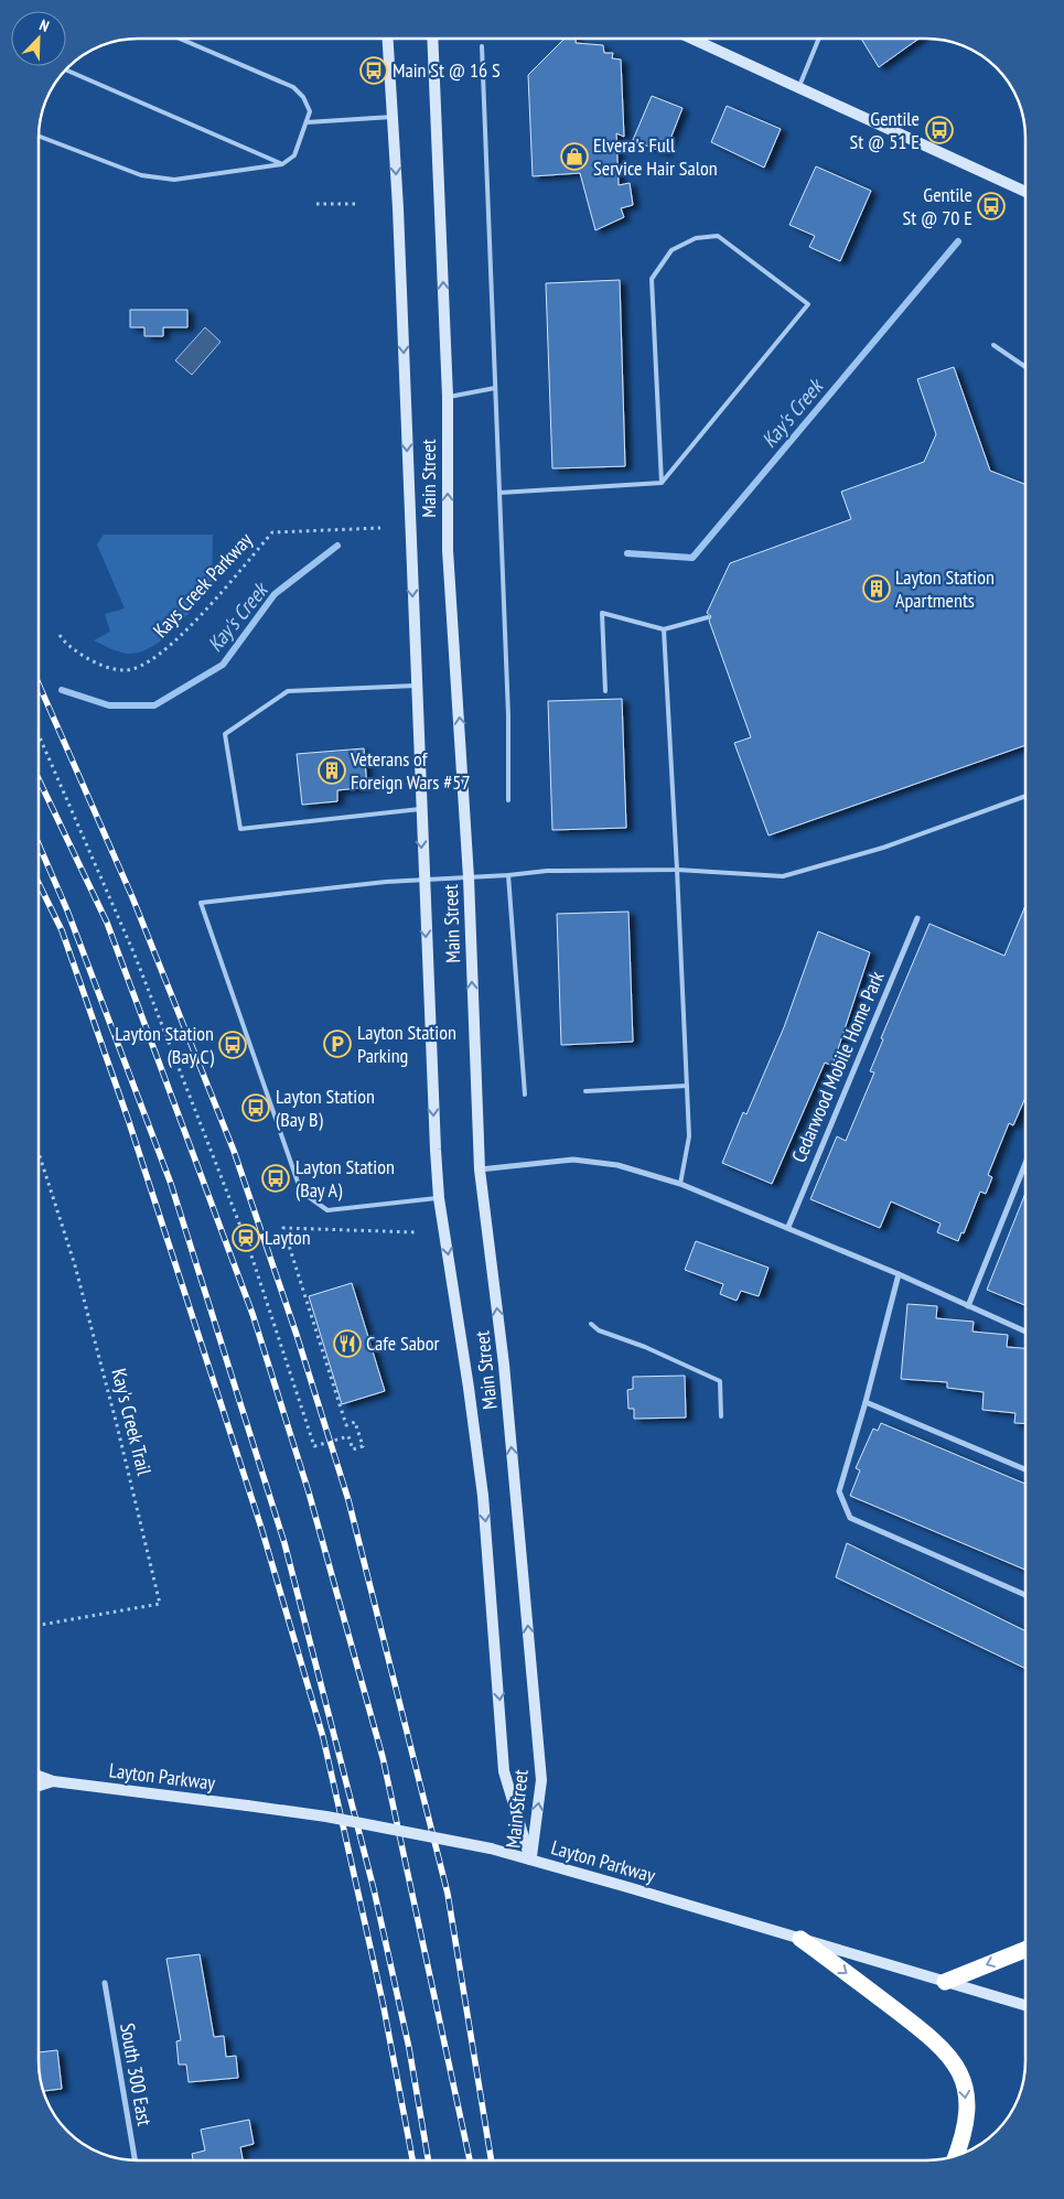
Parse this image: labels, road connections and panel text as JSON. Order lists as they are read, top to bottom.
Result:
{
  "streets": {
    "main road": ["Main Street", "Layton Parkway"],
    "street": ["Cedarwood Mobile Home Park", "South 300 East"],
    "path": ["Kays Creek Parkway", "Kay's Creek Trail"]
  },
  "crossings": [
    ["Main Street", "Layton Parkway"]
  ],
  "water": ["Kay's Creek"],
  "places": {
    "bus stop": [
      "Main St @ 16 S",
      "Gentile St @ 51 E",
      "Gentile St @ 70 E",
      "Layton Station (Bay C)",
      "Layton Station (Bay B)",
      "Layton Station (Bay A)"
    ],
    "shop": ["Elvera's Full Service Hair Salon"],
    "building": ["Layton Station Apartments", "Veterans of Foreign Wars #57"],
    "parking": ["Layton Station Parking"],
    "station": ["Layton"],
    "restaurant": ["Cafe Sabor"]
  },
  "north": "top right"
}
